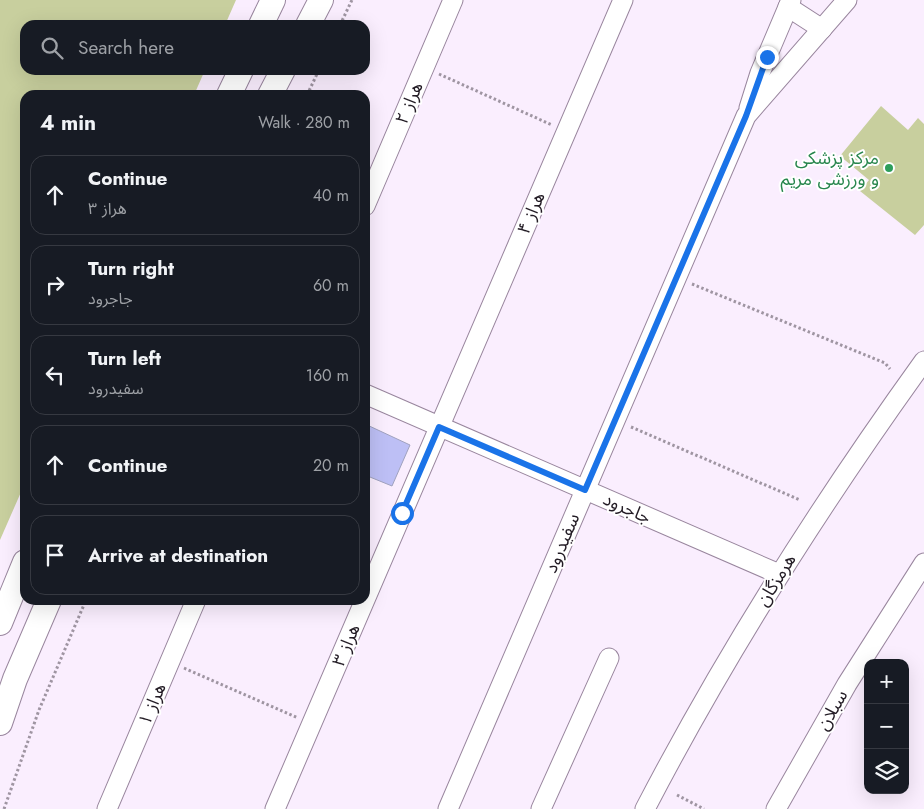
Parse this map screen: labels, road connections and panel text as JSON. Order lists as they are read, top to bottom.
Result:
{
  "streets": {
    "street": [
      "هراز ۲",
      "هراز ۴",
      "جاجرود",
      "سفیدرود",
      "هرمزگان",
      "هراز ۳",
      "هراز ۱",
      "سبلان"
    ]
  },
  "crossings": [
    ["هراز ۴", "جاجرود"],
    ["هراز ۴", "هراز ۳"],
    ["جاجرود", "سفیدرود"],
    ["جاجرود", "هرمزگان"],
    ["جاجرود", "هراز ۳"]
  ],
  "places": ["مرکز پزشکی و ورزشی مریم"],
  "page": {
    "search": "Search here",
    "heading": ["4 min", "Walk · 280 m"],
    "list": [
      ["Continue", "هراز ۳", "40 m"],
      ["Turn right", "جاجرود", "60 m"],
      ["Turn left", "سفیدرود", "160 m"],
      ["Continue", "20 m"],
      "Arrive at destination"
    ],
    "map_buttons": ["+", "−"]
  }
}
